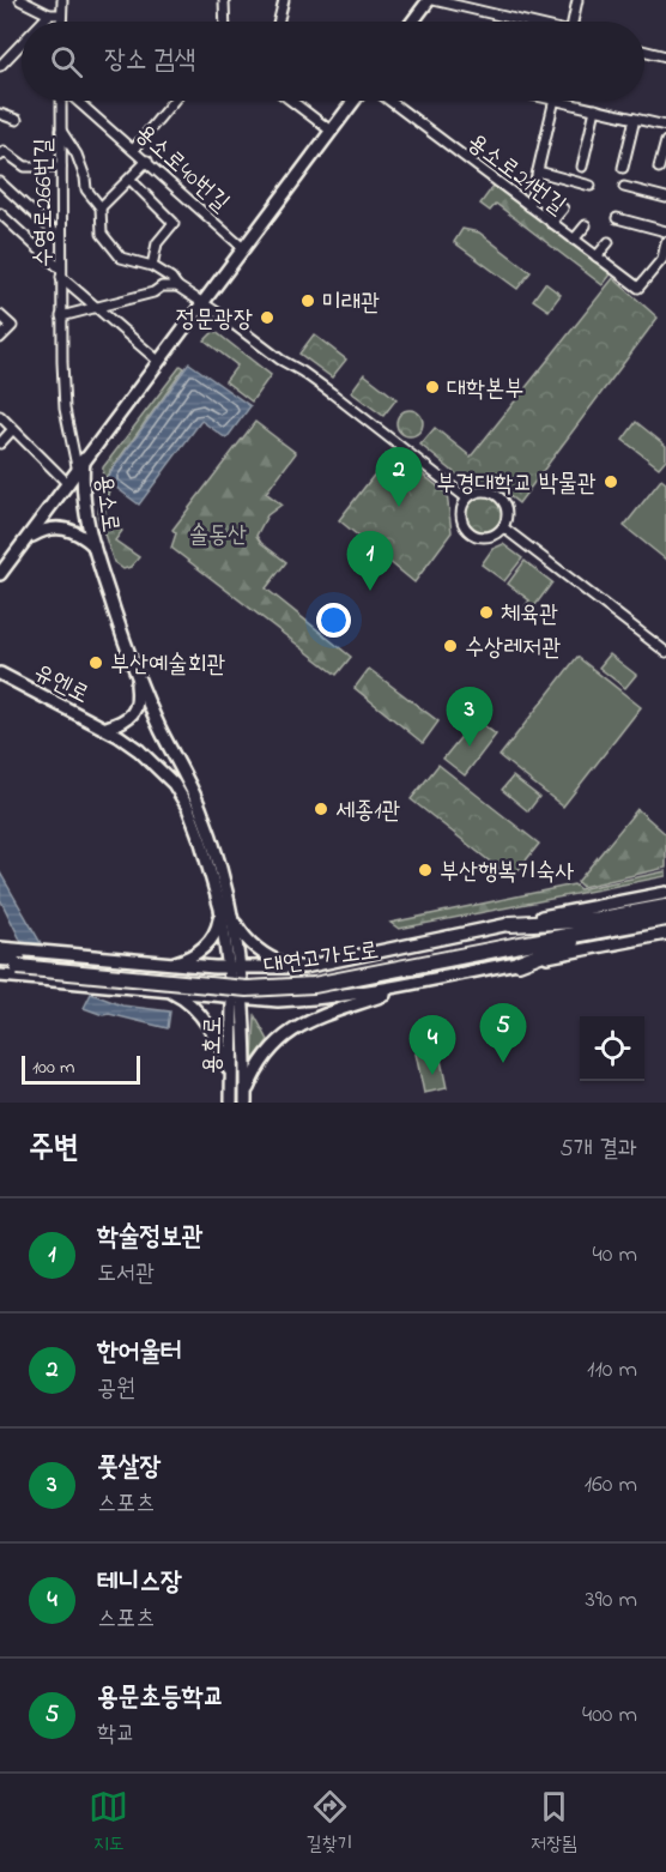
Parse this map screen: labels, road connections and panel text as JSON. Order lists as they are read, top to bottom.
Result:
{
  "streets": {
    "highway": ["대연고가도로"],
    "main road": ["용소로", "유엔로", "용호로"],
    "street": ["용소로40번길", "용소로21번길", "수영로266번길"]
  },
  "crossings": [
    ["용소로40번길", "용소로"],
    ["용소로", "유엔로"],
    ["용소로", "용호로"]
  ],
  "parks": ["솔동산"],
  "places": [
    "미래관",
    "정문광장",
    "대학본부",
    "부경대학교 박물관",
    "체육관",
    "수상레저관",
    "부산예술회관",
    "세종1관",
    "부산행복기숙사"
  ],
  "scale_bar": "100 m",
  "page": {
    "search": "장소 검색",
    "pins": [
      "2",
      "1",
      "3",
      "5",
      "4"
    ],
    "scale": "100 m",
    "heading": ["주변", "5개 결과"],
    "list": [
      {
        "mark": "1",
        "name": "학술정보관",
        "note": "도서관",
        "value": "40 m"
      },
      {
        "mark": "2",
        "name": "한어울터",
        "note": "공원",
        "value": "110 m"
      },
      {
        "mark": "3",
        "name": "풋살장",
        "note": "스포츠",
        "value": "160 m"
      },
      {
        "mark": "4",
        "name": "테니스장",
        "note": "스포츠",
        "value": "390 m"
      },
      {
        "mark": "5",
        "name": "용문초등학교",
        "note": "학교",
        "value": "400 m"
      }
    ],
    "nav": ["지도", "길찾기", "저장됨"]
  }
}
